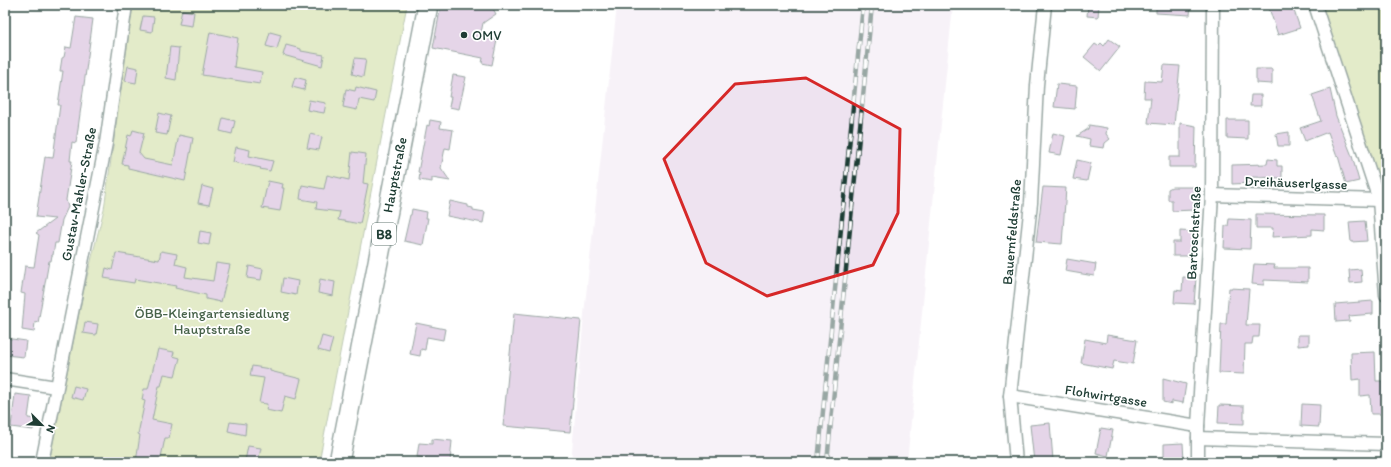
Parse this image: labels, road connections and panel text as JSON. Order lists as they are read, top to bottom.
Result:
{
  "streets": {
    "main road": ["Hauptstraße", "B8"],
    "street": [
      "Dreihäuserlgasse",
      "Gustav-Mahler-Straße",
      "Bauernfeldstraße",
      "Bartoschstraße",
      "Flohwirtgasse"
    ]
  },
  "crossings": [
    ["Dreihäuserlgasse", "Bartoschstraße"],
    ["Bauernfeldstraße", "Flohwirtgasse"],
    ["Bartoschstraße", "Flohwirtgasse"]
  ],
  "parks": ["ÖBB-Kleingartensiedlung Hauptstraße"],
  "places": ["OMV"],
  "north": "bottom right"
}
